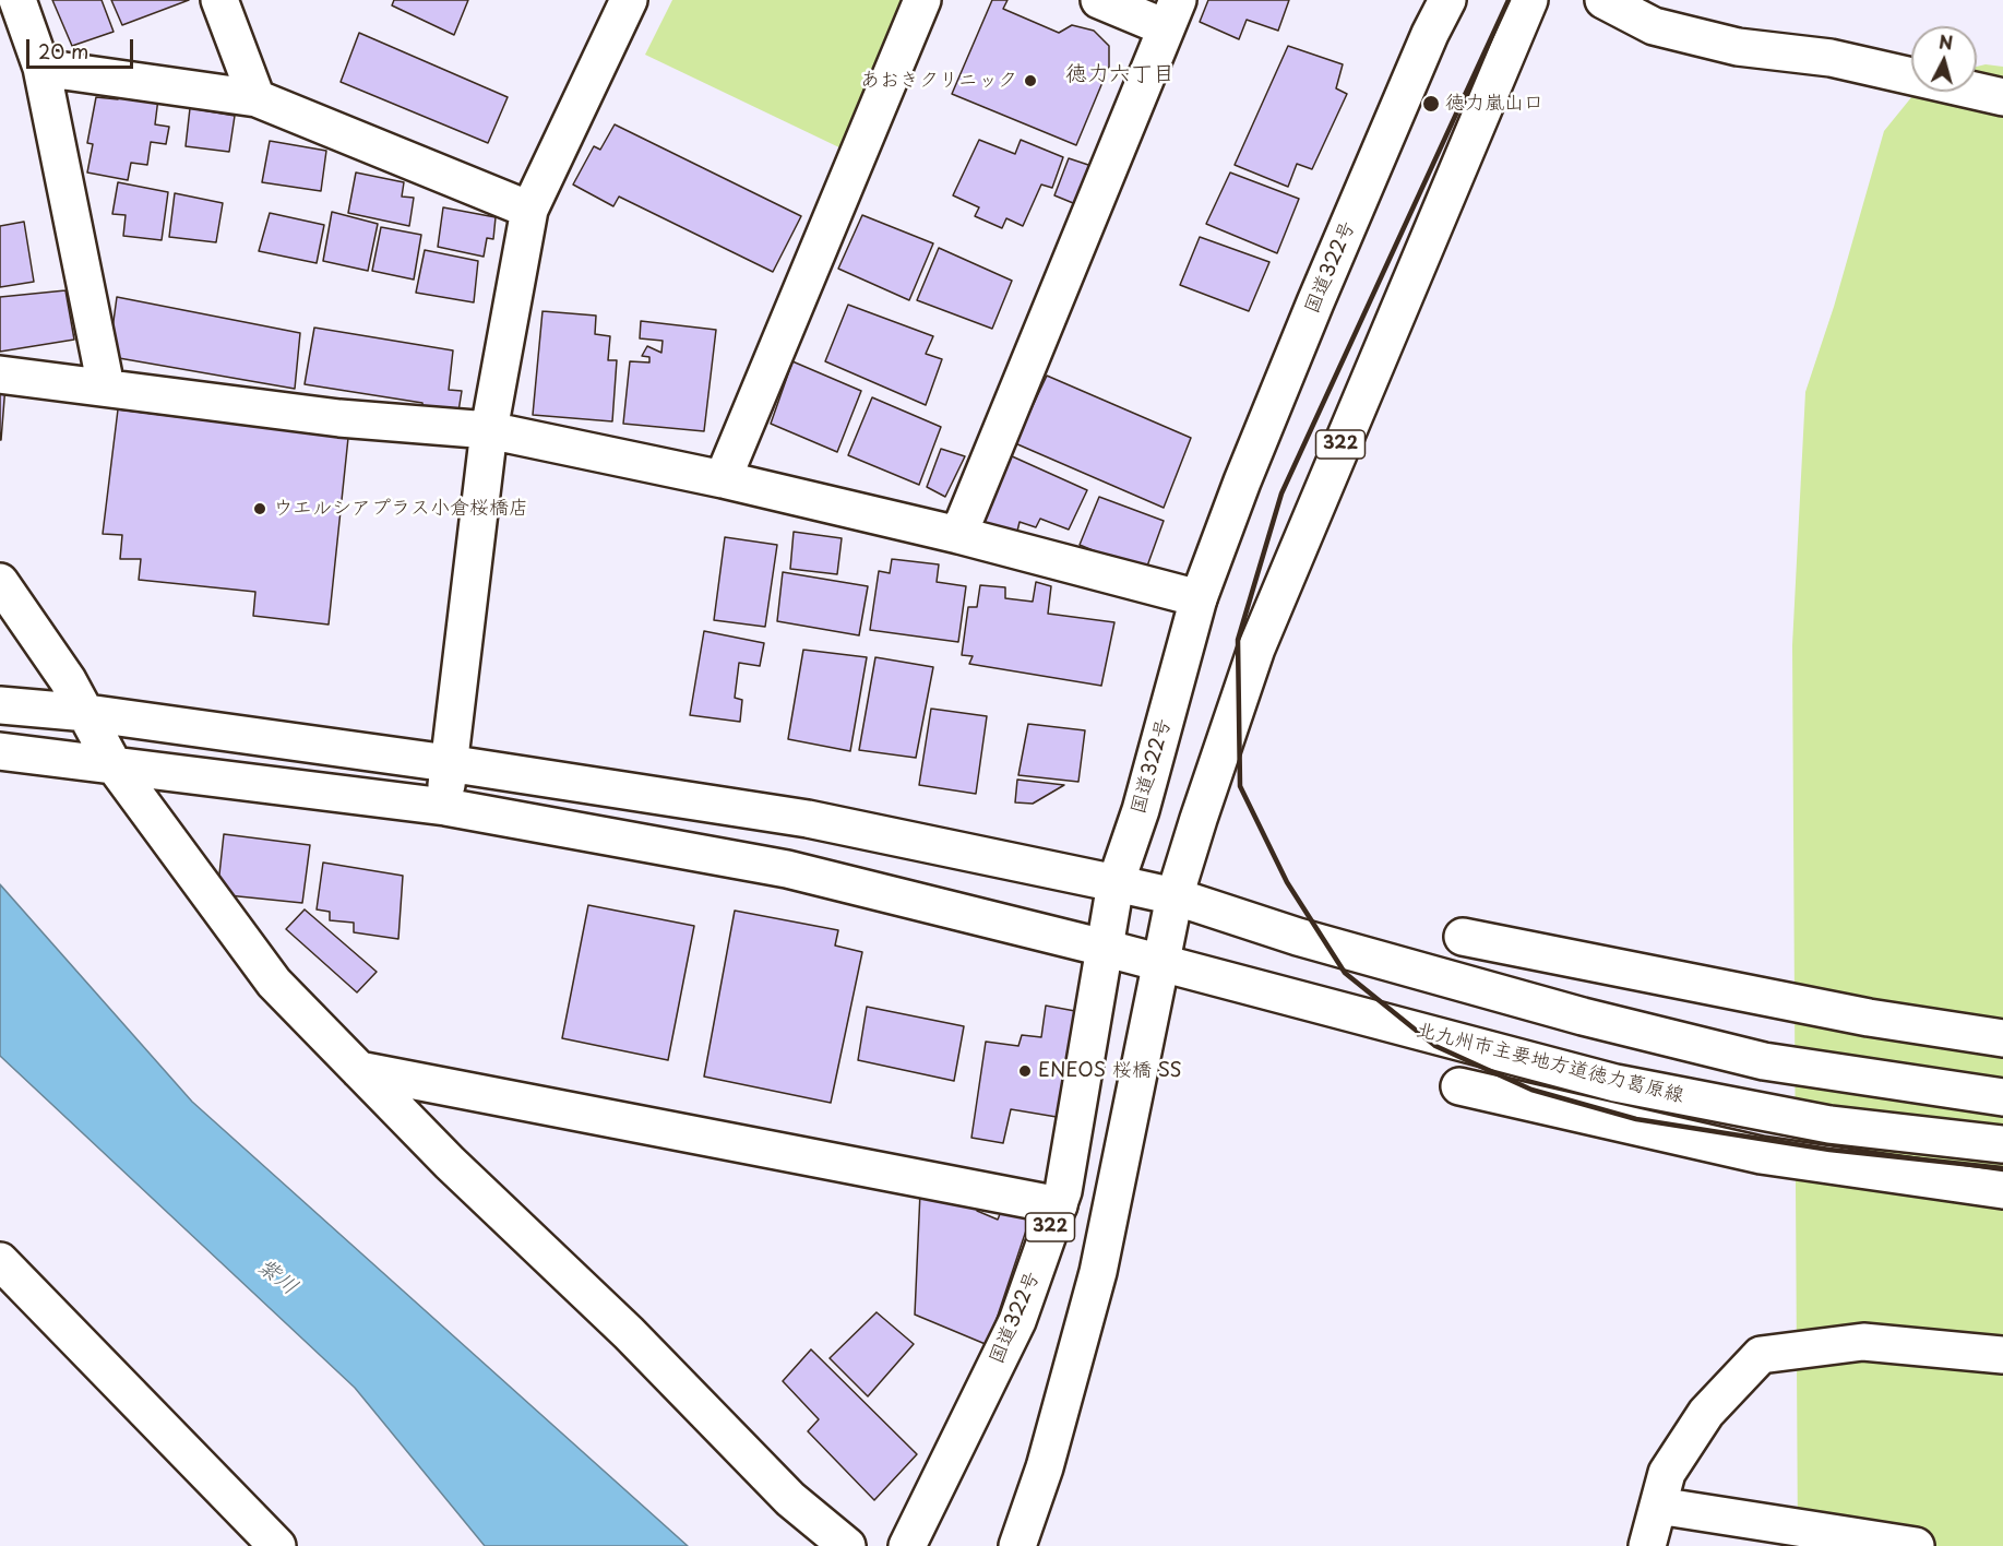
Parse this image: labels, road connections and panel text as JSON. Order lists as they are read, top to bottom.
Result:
{
  "streets": {
    "main road": ["国道322号", "322", "北九州市主要地方道徳力葛原線"]
  },
  "crossings": [
    ["国道322号", "北九州市主要地方道徳力葛原線"],
    ["322", "北九州市主要地方道徳力葛原線"]
  ],
  "districts": ["徳力六丁目"],
  "water": ["紫川"],
  "places": [
    "あおきクリニック",
    "徳力嵐山口",
    "ウエルシアプラス小倉桜橋店",
    "ENEOS 桜橋 SS"
  ],
  "scale_bar": "20 m",
  "north": "top"
}
